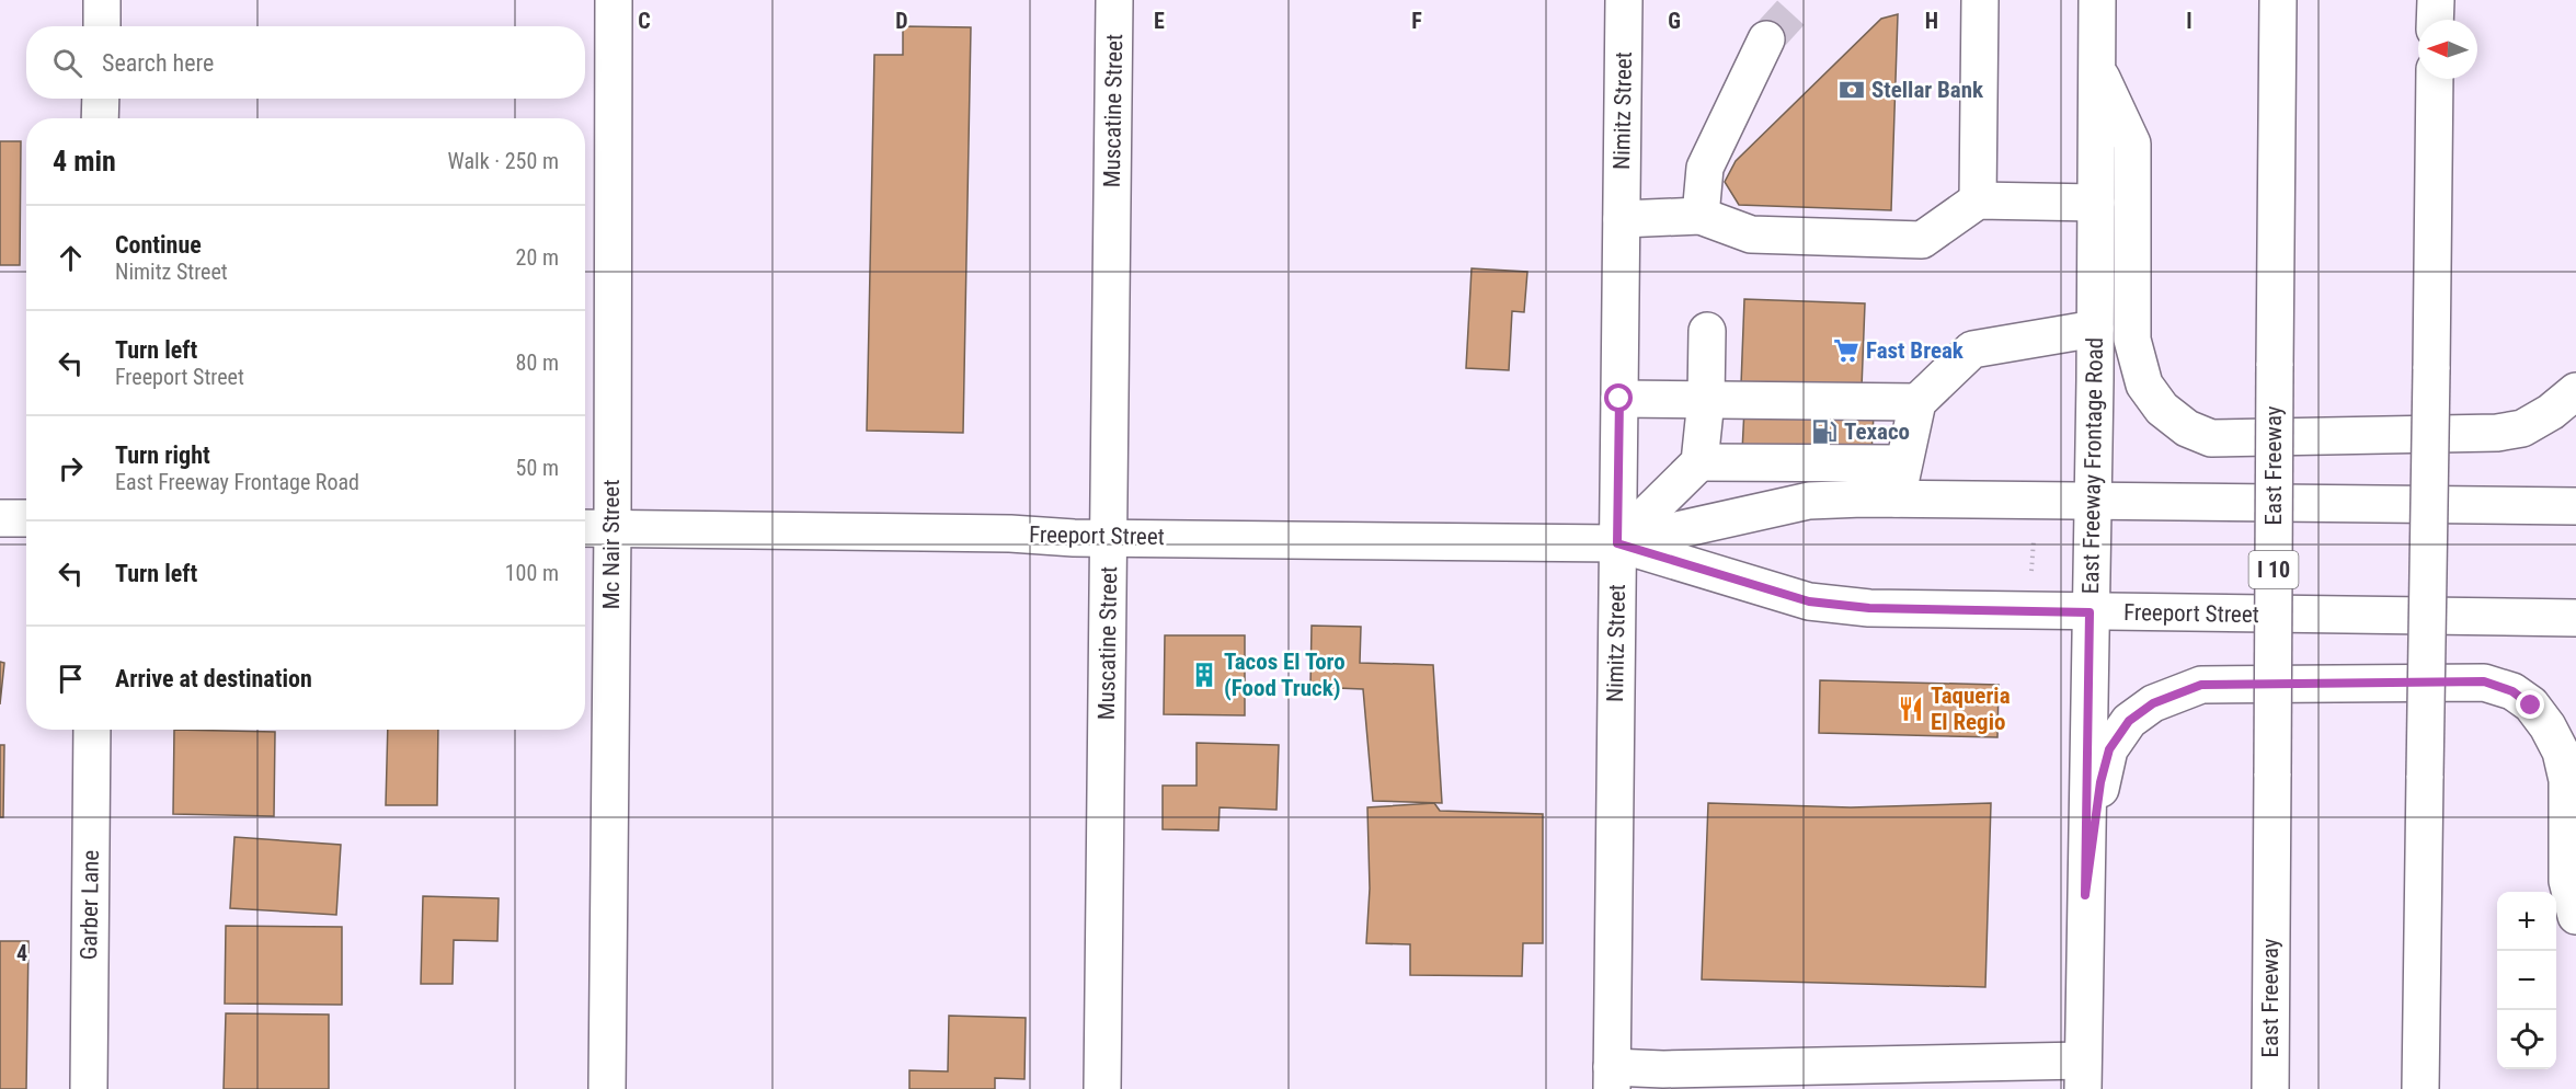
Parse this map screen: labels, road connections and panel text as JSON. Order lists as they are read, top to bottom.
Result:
{
  "streets": {
    "main road": [
      "Muscatine Street",
      "Nimitz Street",
      "East Freeway Frontage Road",
      "East Freeway",
      "Freeport Street",
      "Mc Nair Street",
      "I 10",
      "Garber Lane"
    ]
  },
  "crossings": [
    ["Muscatine Street", "Freeport Street"],
    ["Nimitz Street", "Freeport Street"],
    ["East Freeway Frontage Road", "Freeport Street"],
    ["Freeport Street", "Mc Nair Street"]
  ],
  "places": {
    "bank": ["Stellar Bank"],
    "supermarket": ["Fast Break"],
    "fuel station": ["Texaco"],
    "building": ["Tacos El Toro (Food Truck)"],
    "restaurant": ["Taqueria El Regio"]
  },
  "north": "left",
  "page": {
    "search": "Search here",
    "heading": ["4 min", "Walk · 250 m"],
    "list": [
      ["Continue", "Nimitz Street", "20 m"],
      ["Turn left", "Freeport Street", "80 m"],
      ["Turn right", "East Freeway Frontage Road", "50 m"],
      ["Turn left", "100 m"],
      "Arrive at destination"
    ],
    "map_buttons": ["+", "−"]
  },
  "grid": {
    "columns": [
      "C",
      "D",
      "E",
      "F",
      "G",
      "H",
      "I"
    ],
    "rows": ["4"]
  }
}
